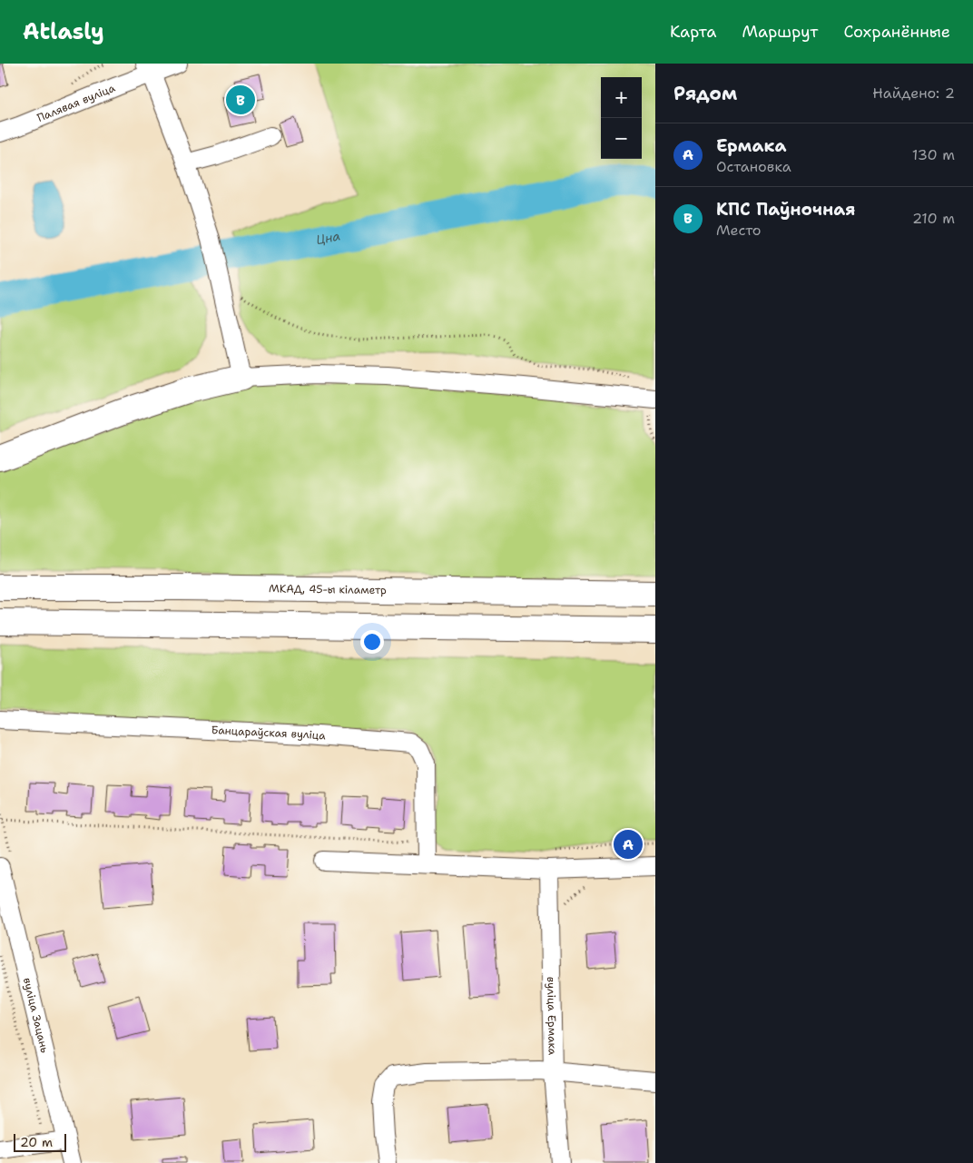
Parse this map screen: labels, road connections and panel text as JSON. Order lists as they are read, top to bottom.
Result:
{
  "streets": {
    "highway": ["МКАД, 45-ы кіламетр"],
    "street": [
      "Палявая вуліца",
      "Банцараўская вуліца",
      "вуліца Зацань",
      "вуліца Ермака"
    ]
  },
  "water": ["Цна"],
  "scale_bar": "20 m",
  "page": {
    "header": "Atlasly",
    "nav": ["Карта", "Маршрут", "Сохранённые"],
    "heading": ["Рядом", "Найдено: 2"],
    "map_buttons": ["+", "−"],
    "pins": ["B", "A"],
    "list": [
      {
        "mark": "A",
        "name": "Ермака",
        "note": "Остановка",
        "value": "130 m"
      },
      {
        "mark": "B",
        "name": "КПС Паўночная",
        "note": "Место",
        "value": "210 m"
      }
    ],
    "scale": "20 m"
  }
}
